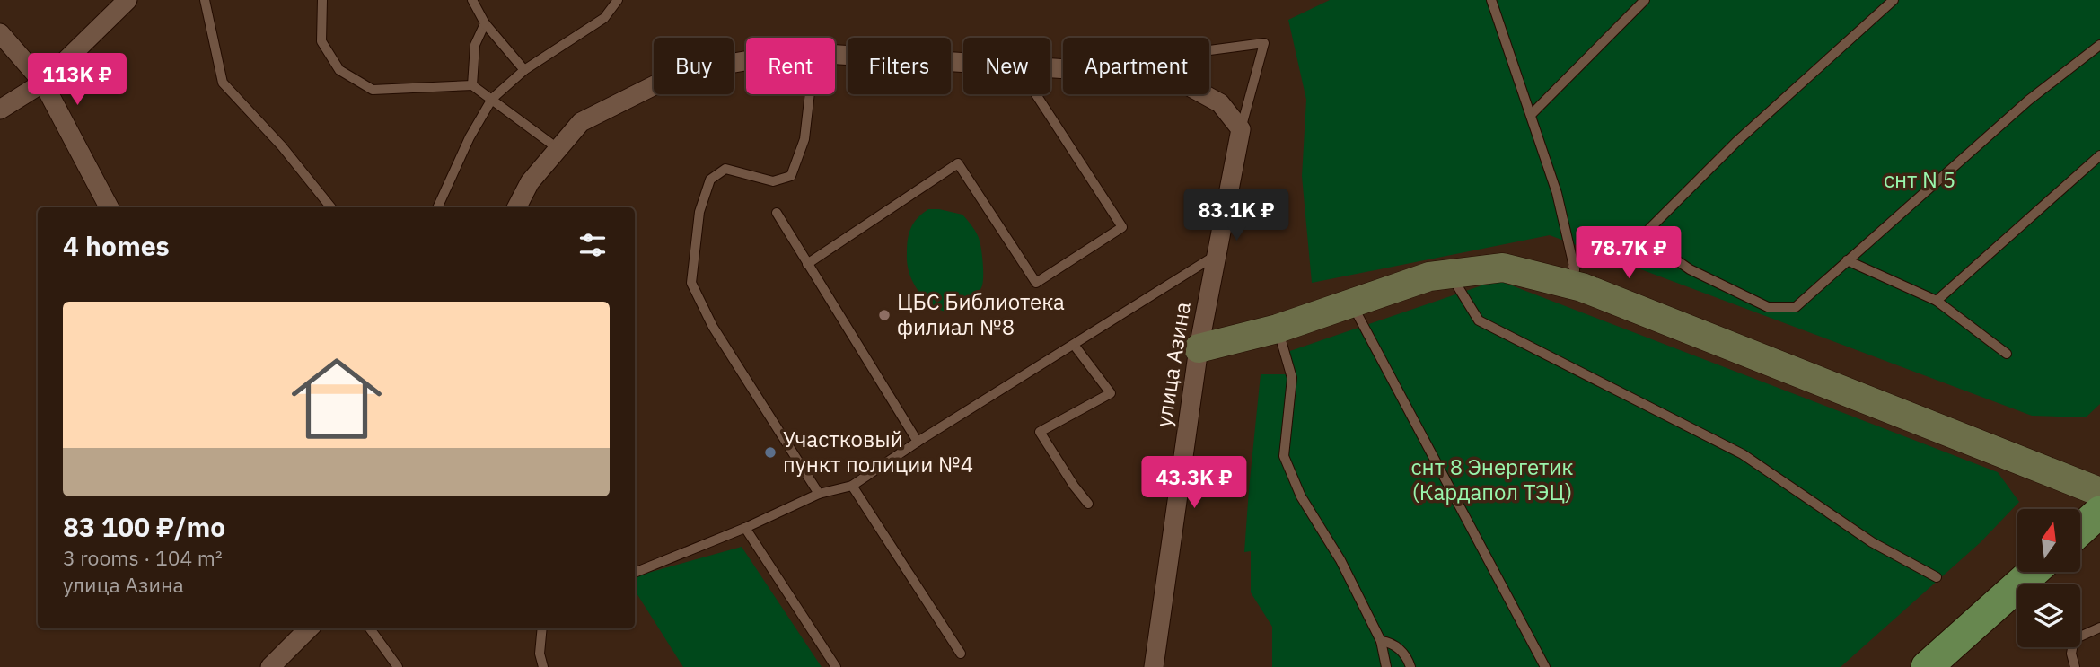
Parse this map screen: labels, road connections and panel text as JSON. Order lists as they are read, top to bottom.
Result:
{
  "streets": {
    "street": ["улица Азина"]
  },
  "parks": ["снт N 5", "снт 8 Энергетик (Кардапол ТЭЦ)"],
  "places": ["ЦБС Библиотека филиал №8", "Участковый пункт полиции №4"],
  "north": "top",
  "page": {
    "chip": [
      "Buy",
      "Rent",
      "Filters",
      "New",
      "Apartment"
    ],
    "price": [
      "113K ₽",
      "83.1K ₽",
      "78.7K ₽",
      "43.3K ₽"
    ],
    "heading": "4 homes",
    "list": [
      {
        "name": "83 100 ₽/mo",
        "note": "3 rooms · 104 m² · улица Азина"
      }
    ]
  }
}
